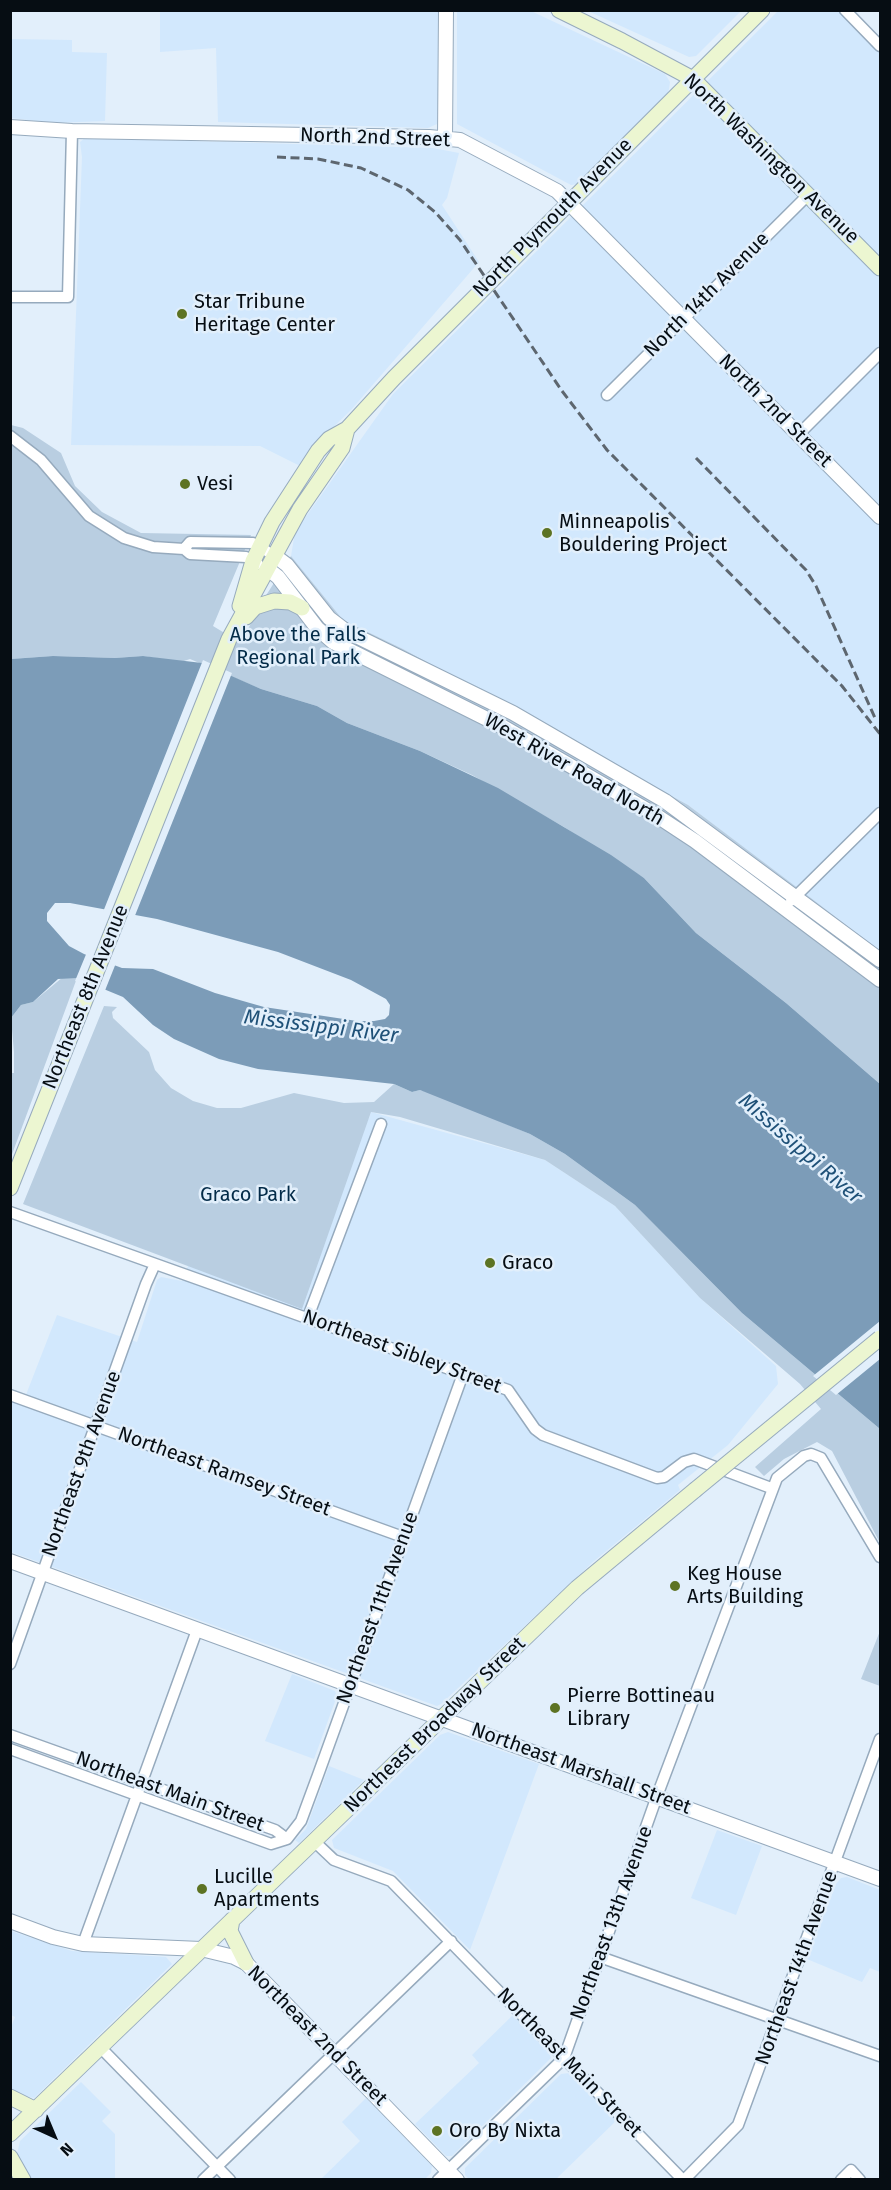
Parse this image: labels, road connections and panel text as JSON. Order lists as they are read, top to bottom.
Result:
{
  "streets": {
    "main road": [
      "North Washington Avenue",
      "North Plymouth Avenue",
      "Northeast 8th Avenue",
      "Northeast Broadway Street"
    ],
    "street": [
      "North 2nd Street",
      "North 14th Avenue",
      "West River Road North",
      "Northeast Sibley Street",
      "Northeast 9th Avenue",
      "Northeast Ramsey Street",
      "Northeast 11th Avenue",
      "Northeast Marshall Street",
      "Northeast Main Street",
      "Northeast 13th Avenue",
      "Northeast 14th Avenue",
      "Northeast 2nd Street"
    ]
  },
  "crossings": [
    ["North 2nd Street", "North Plymouth Avenue"],
    ["North 2nd Street", "North 14th Avenue"],
    ["North Washington Avenue", "North Plymouth Avenue"],
    ["North Washington Avenue", "North 14th Avenue"],
    ["North Plymouth Avenue", "West River Road North"],
    ["North Plymouth Avenue", "Northeast 8th Avenue"],
    ["Northeast Sibley Street", "Northeast 9th Avenue"],
    ["Northeast Sibley Street", "Northeast 11th Avenue"],
    ["Northeast Sibley Street", "Northeast 13th Avenue"],
    ["Northeast 9th Avenue", "Northeast Ramsey Street"],
    ["Northeast 9th Avenue", "Northeast Marshall Street"],
    ["Northeast Ramsey Street", "Northeast 11th Avenue"],
    ["Northeast 11th Avenue", "Northeast Marshall Street"],
    ["Northeast 11th Avenue", "Northeast Main Street"],
    ["Northeast Broadway Street", "Northeast Marshall Street"],
    ["Northeast Broadway Street", "Northeast Main Street"],
    ["Northeast Broadway Street", "Northeast 2nd Street"],
    ["Northeast Marshall Street", "Northeast 13th Avenue"],
    ["Northeast Marshall Street", "Northeast 14th Avenue"],
    ["Northeast Main Street", "Northeast 13th Avenue"],
    ["Northeast Main Street", "Northeast 14th Avenue"],
    ["Northeast 13th Avenue", "Northeast 2nd Street"]
  ],
  "water": ["Mississippi River"],
  "parks": ["Above the Falls Regional Park", "Graco Park"],
  "places": [
    "Star Tribune Heritage Center",
    "Vesi",
    "Minneapolis Bouldering Project",
    "Graco",
    "Keg House Arts Building",
    "Pierre Bottineau Library",
    "Lucille Apartments",
    "Oro By Nixta"
  ],
  "north": "bottom right"
}
